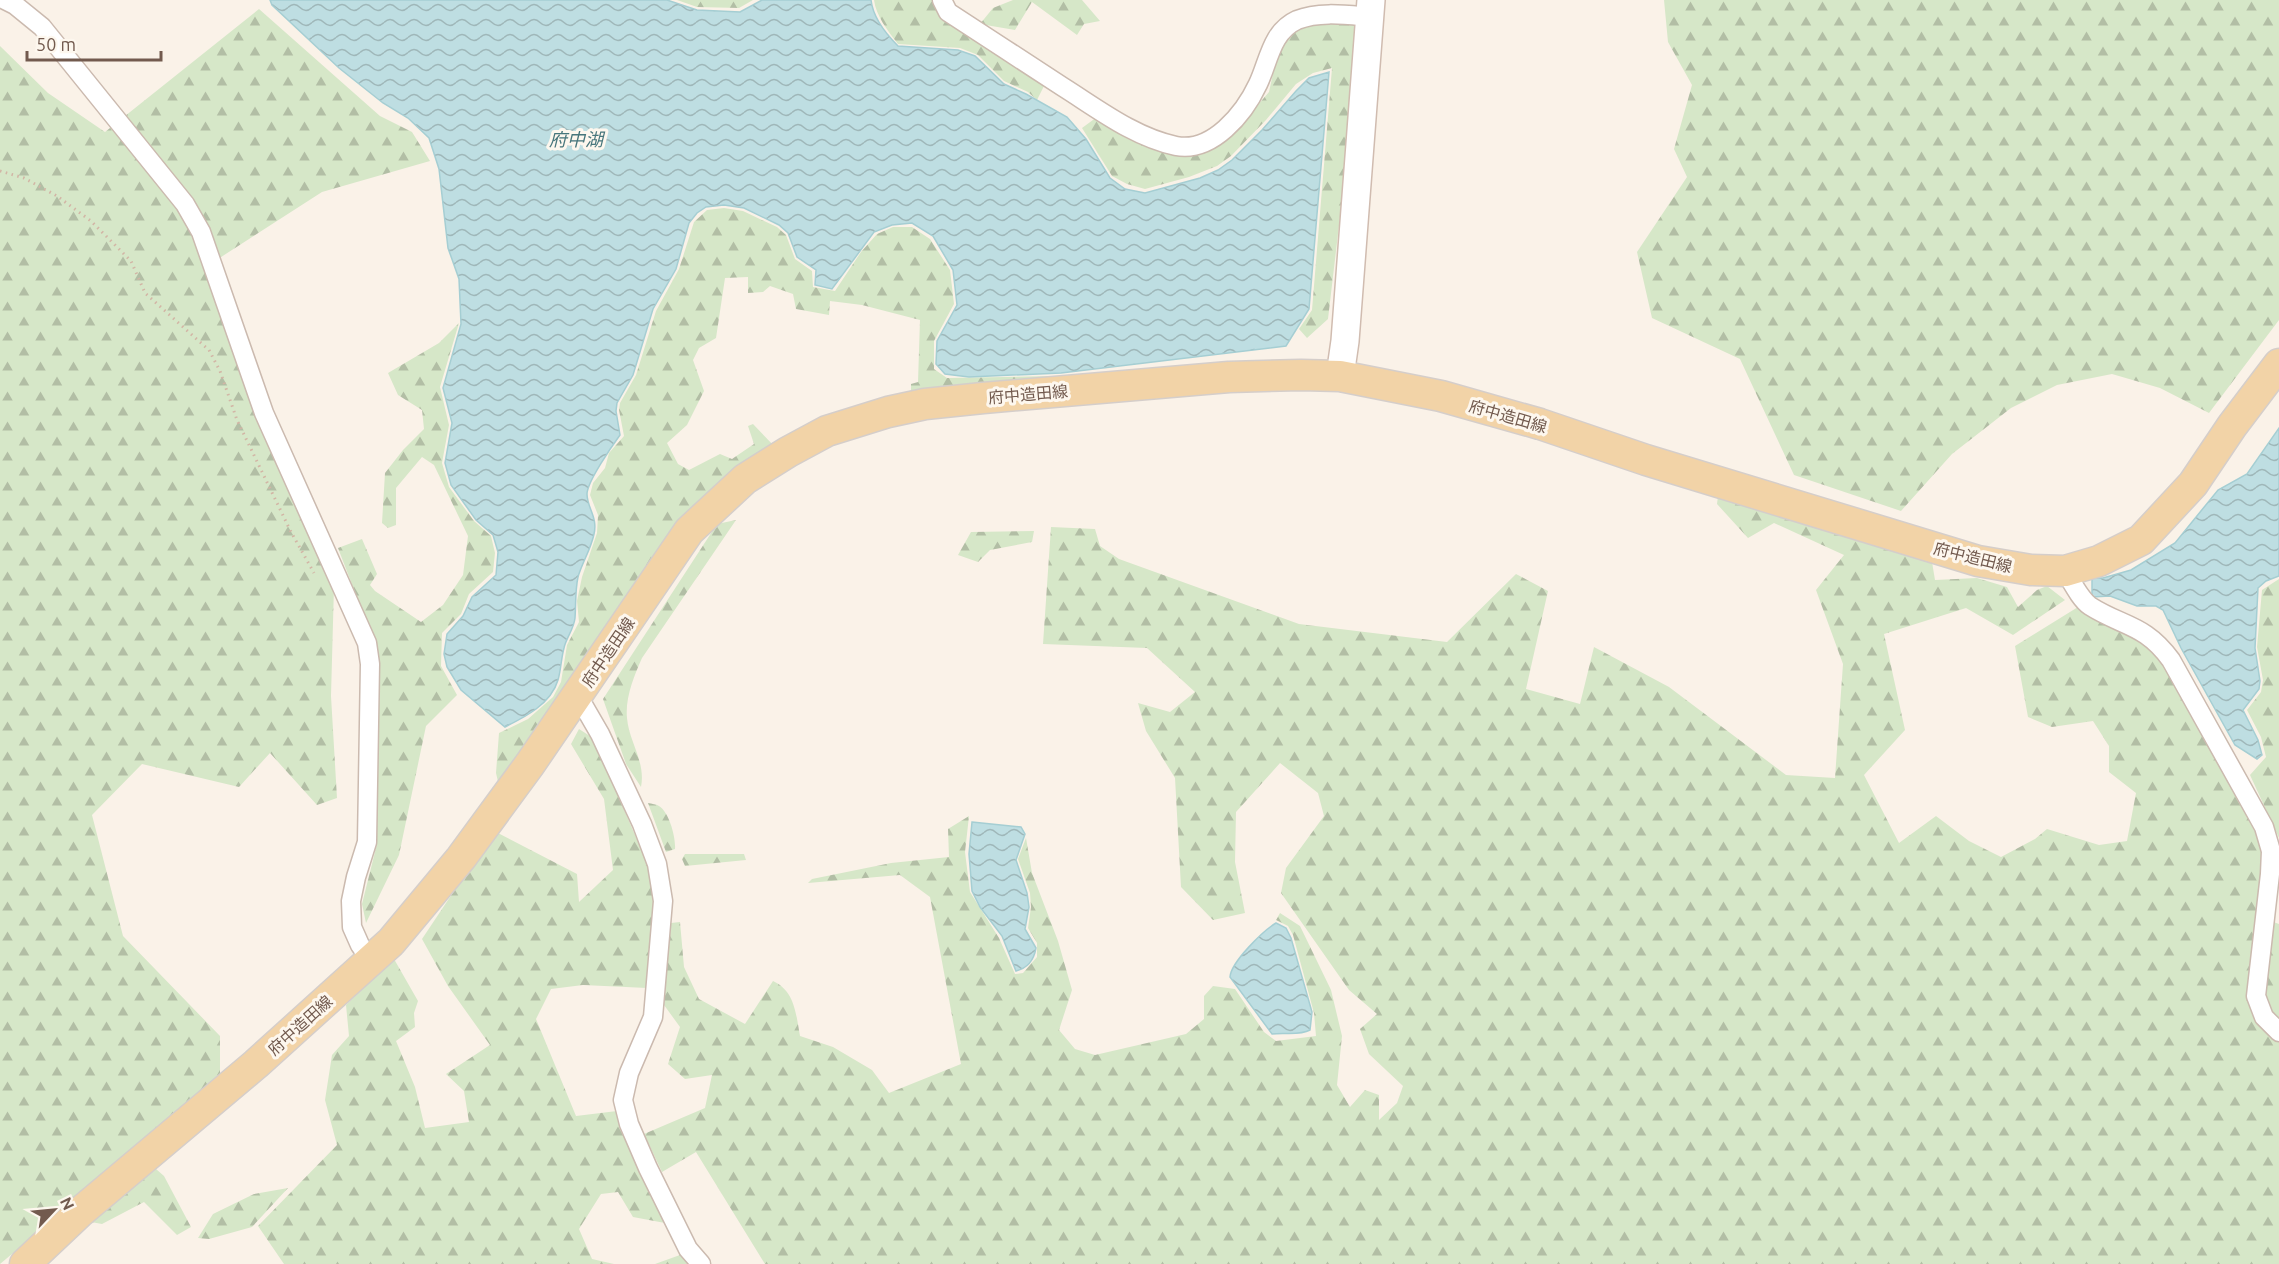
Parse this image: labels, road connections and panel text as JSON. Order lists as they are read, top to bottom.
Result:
{
  "streets": {
    "main road": ["府中造田線"]
  },
  "water": ["府中湖"],
  "scale_bar": "50 m",
  "north": "top right"
}
